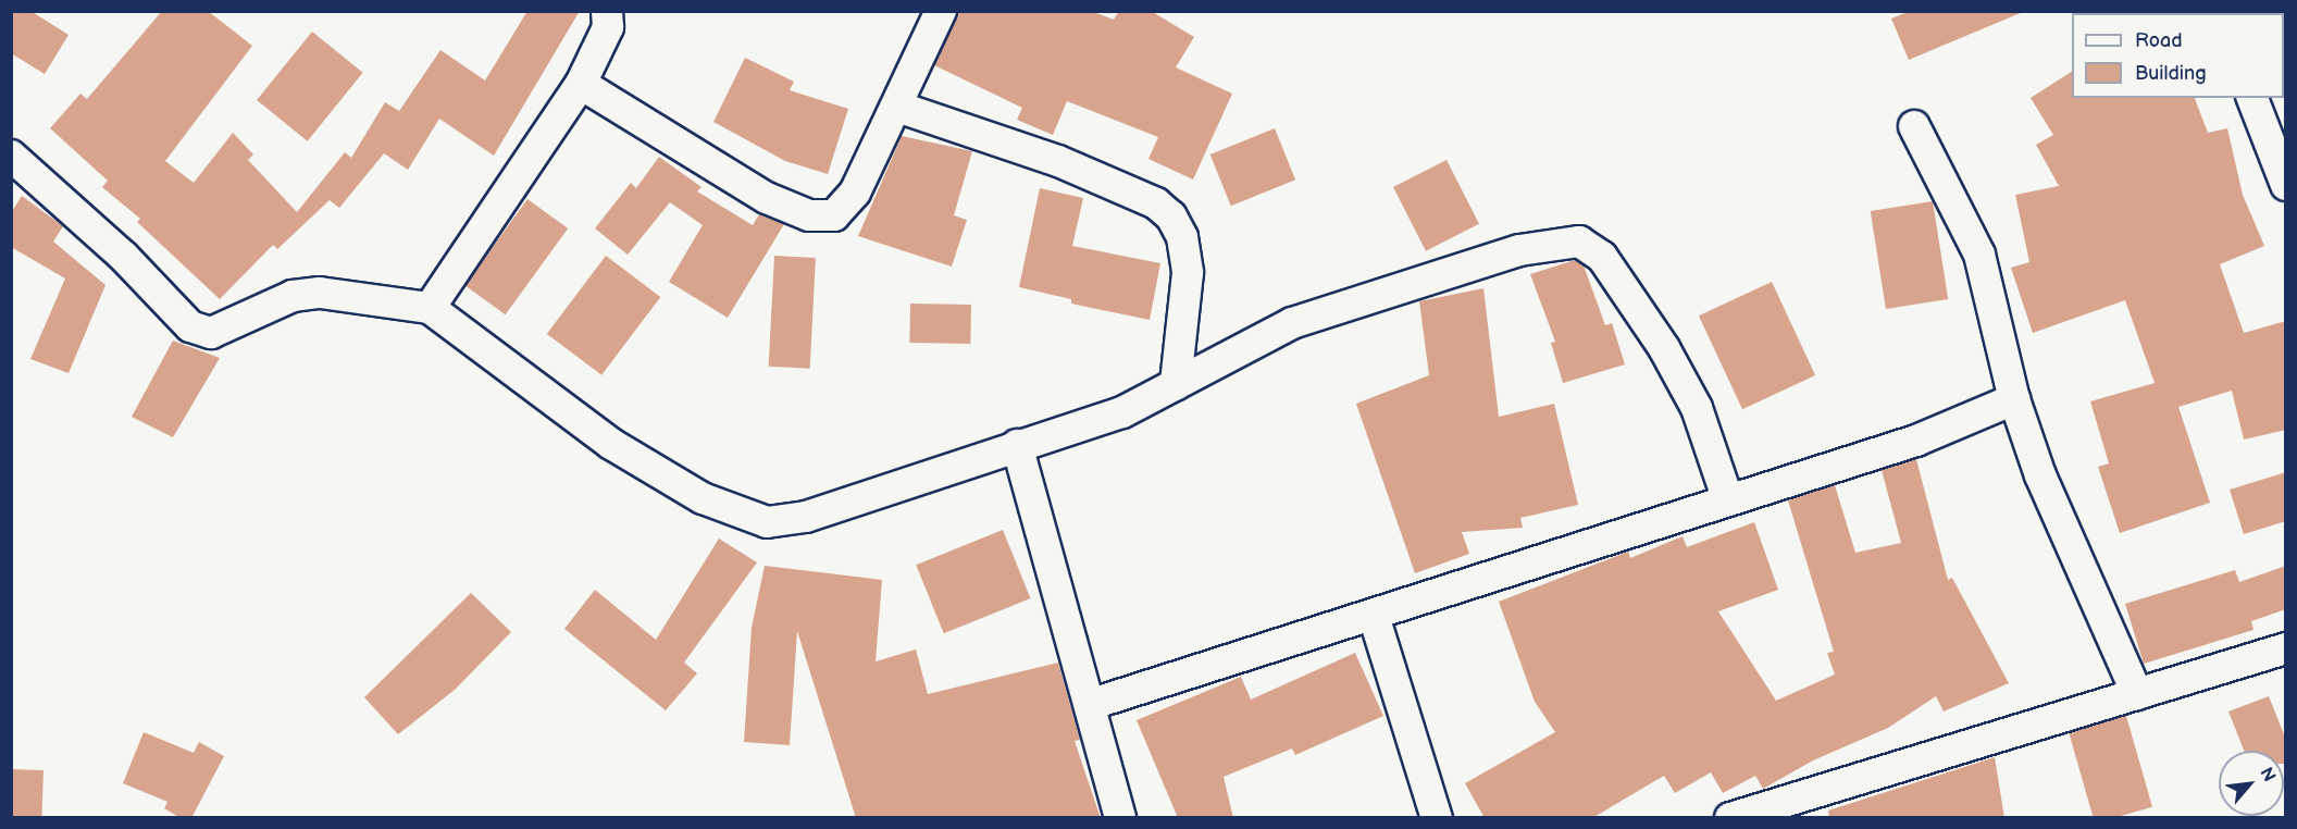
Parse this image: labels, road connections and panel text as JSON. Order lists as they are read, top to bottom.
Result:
{
  "legend": ["Road", "Building"],
  "north": "top right"
}
